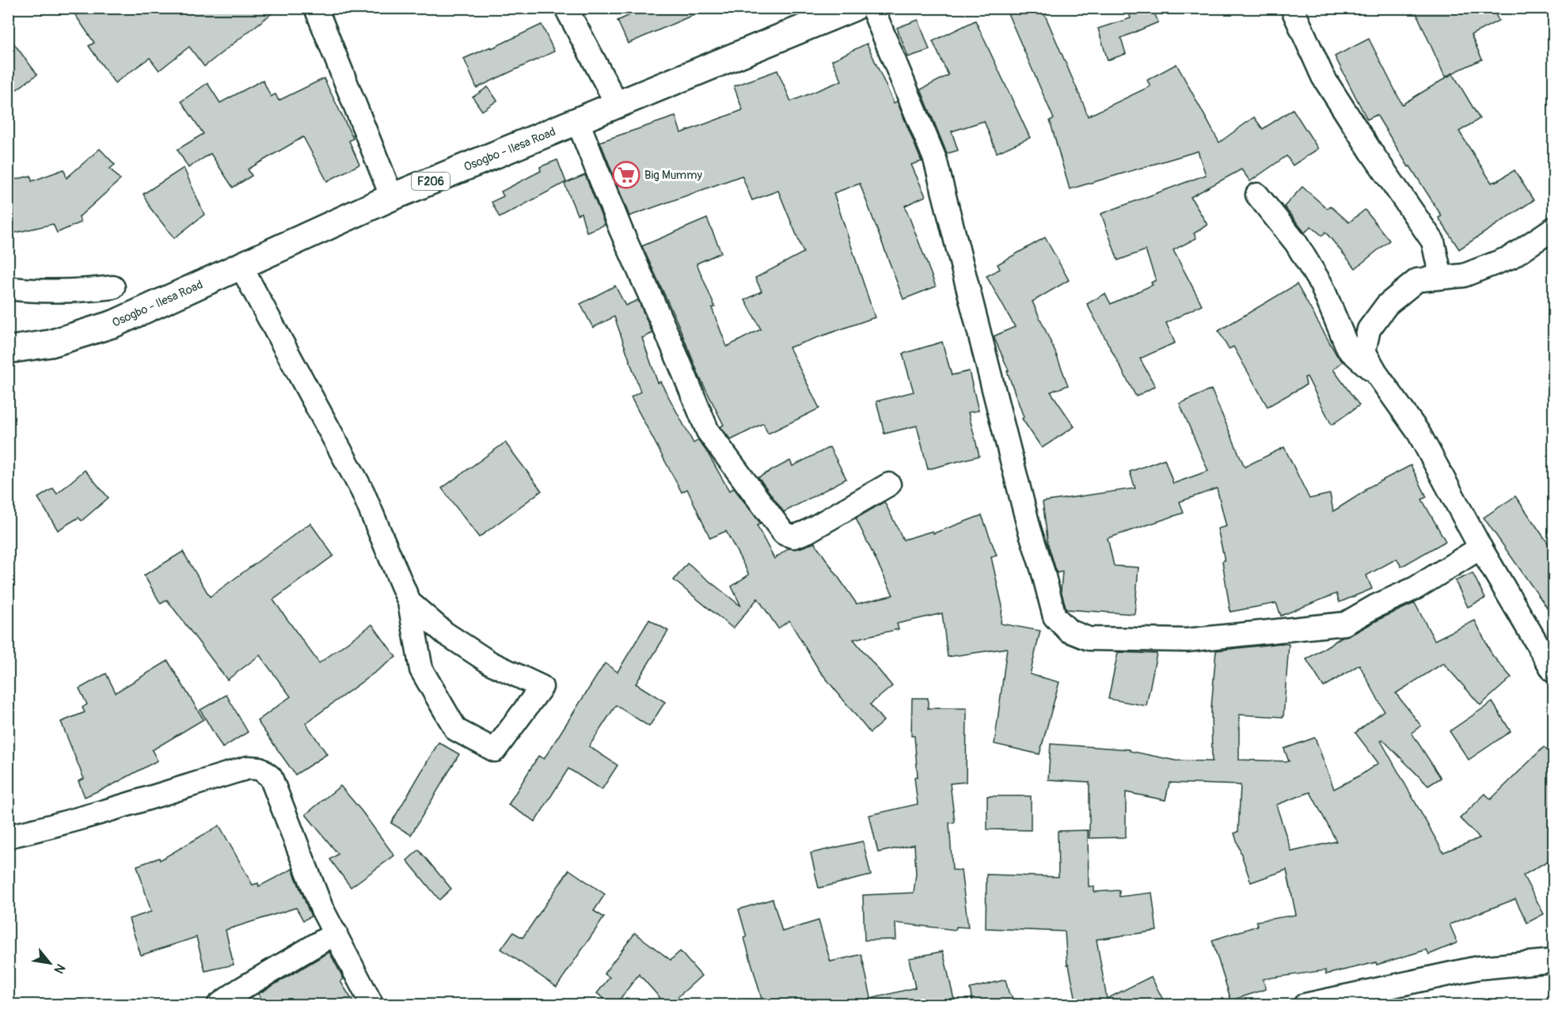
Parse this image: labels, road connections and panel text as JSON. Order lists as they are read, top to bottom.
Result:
{
  "streets": {
    "main road": ["Osogbo - Ilesa Road", "F206"]
  },
  "places": {
    "supermarket": ["Big Mummy"]
  },
  "north": "bottom right"
}
